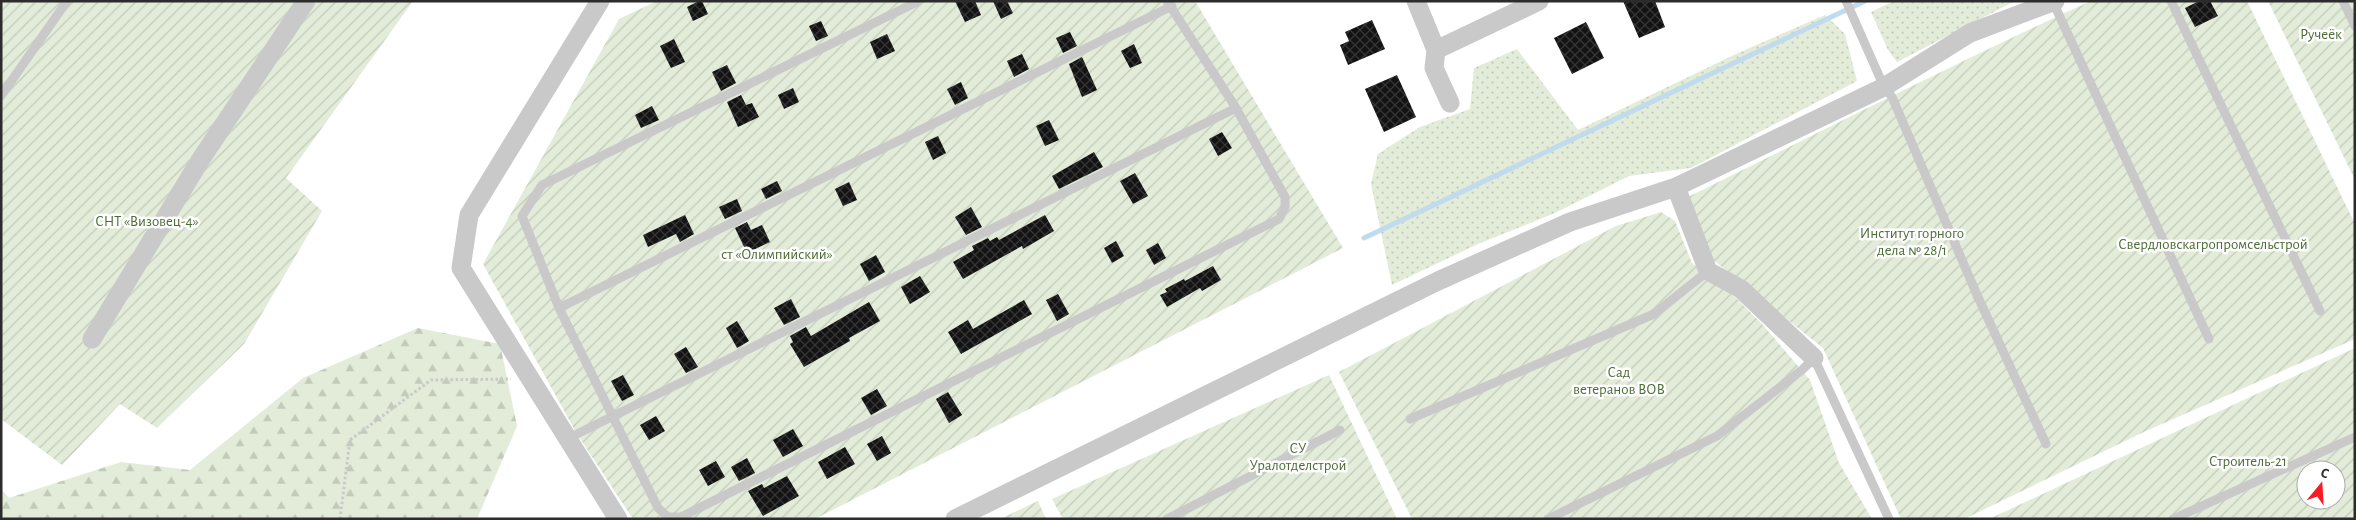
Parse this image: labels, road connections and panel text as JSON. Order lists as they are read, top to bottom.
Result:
{
  "parks": [
    "Ручеёк",
    "СНТ «Визовец-4»",
    "Институт горного дела № 28/1",
    "Свердловскагропромсельстрой",
    "ст «Олимпийский»",
    "Сад ветеранов ВОВ",
    "СУ Уралотделстрой",
    "Строитель-21"
  ],
  "north": "top"
}
